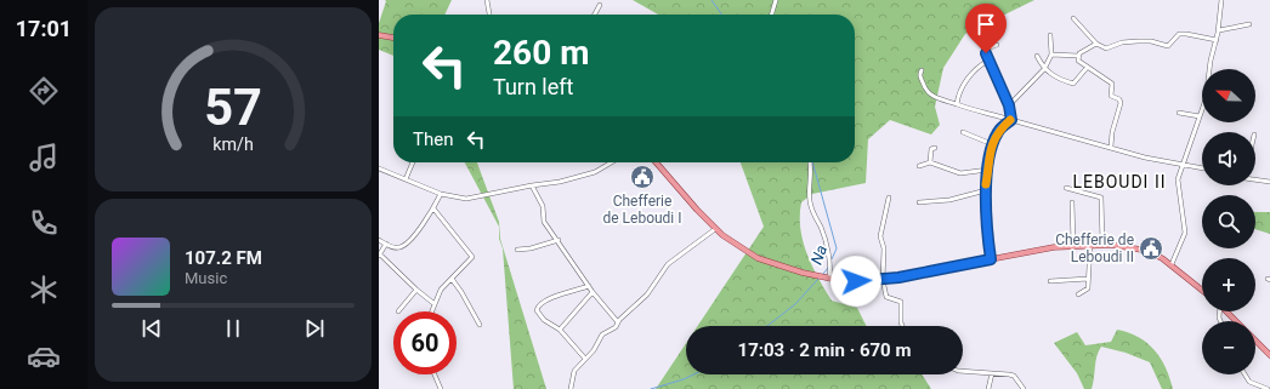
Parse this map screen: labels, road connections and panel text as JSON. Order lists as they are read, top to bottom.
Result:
{
  "districts": ["LEBOUDI II"],
  "water": ["Na"],
  "places": {
    "public building": ["Chefferie de Leboudi I", "Chefferie de Leboudi II"]
  },
  "north": "left",
  "page": {
    "tabs": "17:01",
    "turn": ["260 m", "Turn left"],
    "map_buttons": ["+", "−"],
    "then": "Then",
    "song": ["107.2 FM", "Music"],
    "limit": "60",
    "trip": "17:03 · 2 min · 670 m",
    "gauge": ["57", "km/h"]
  }
}
